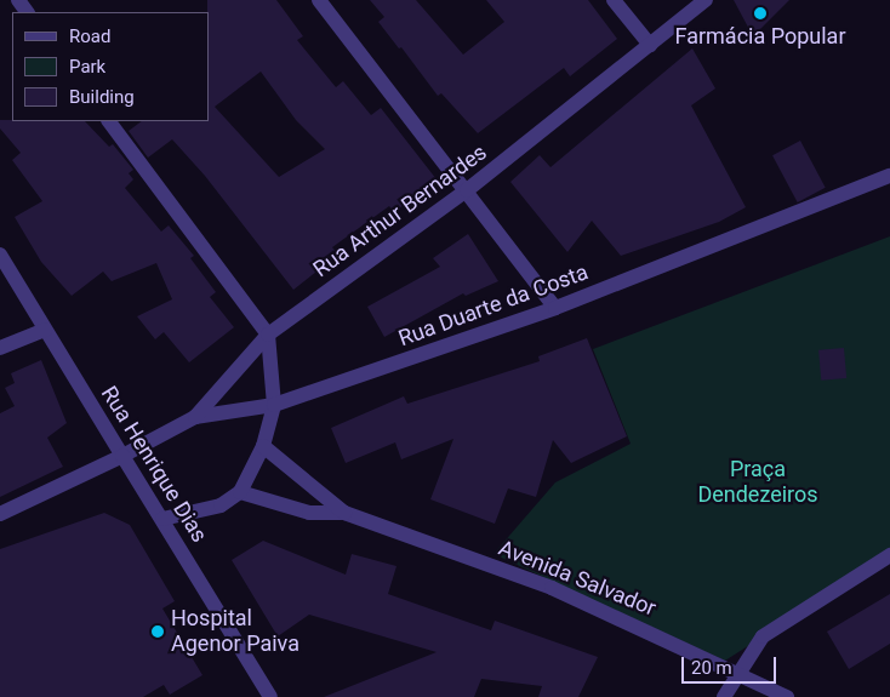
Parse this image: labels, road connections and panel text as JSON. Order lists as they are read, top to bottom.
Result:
{
  "streets": {
    "street": [
      "Rua Arthur Bernardes",
      "Rua Duarte da Costa",
      "Rua Henrique Dias",
      "Avenida Salvador"
    ]
  },
  "crossings": [
    ["Rua Arthur Bernardes", "Rua Duarte da Costa"],
    ["Rua Arthur Bernardes", "Rua Henrique Dias"]
  ],
  "parks": ["Praça Dendezeiros"],
  "places": ["Farmácia Popular", "Hospital Agenor Paiva"],
  "legend": ["Road", "Park", "Building"],
  "scale_bar": "20 m"
}
